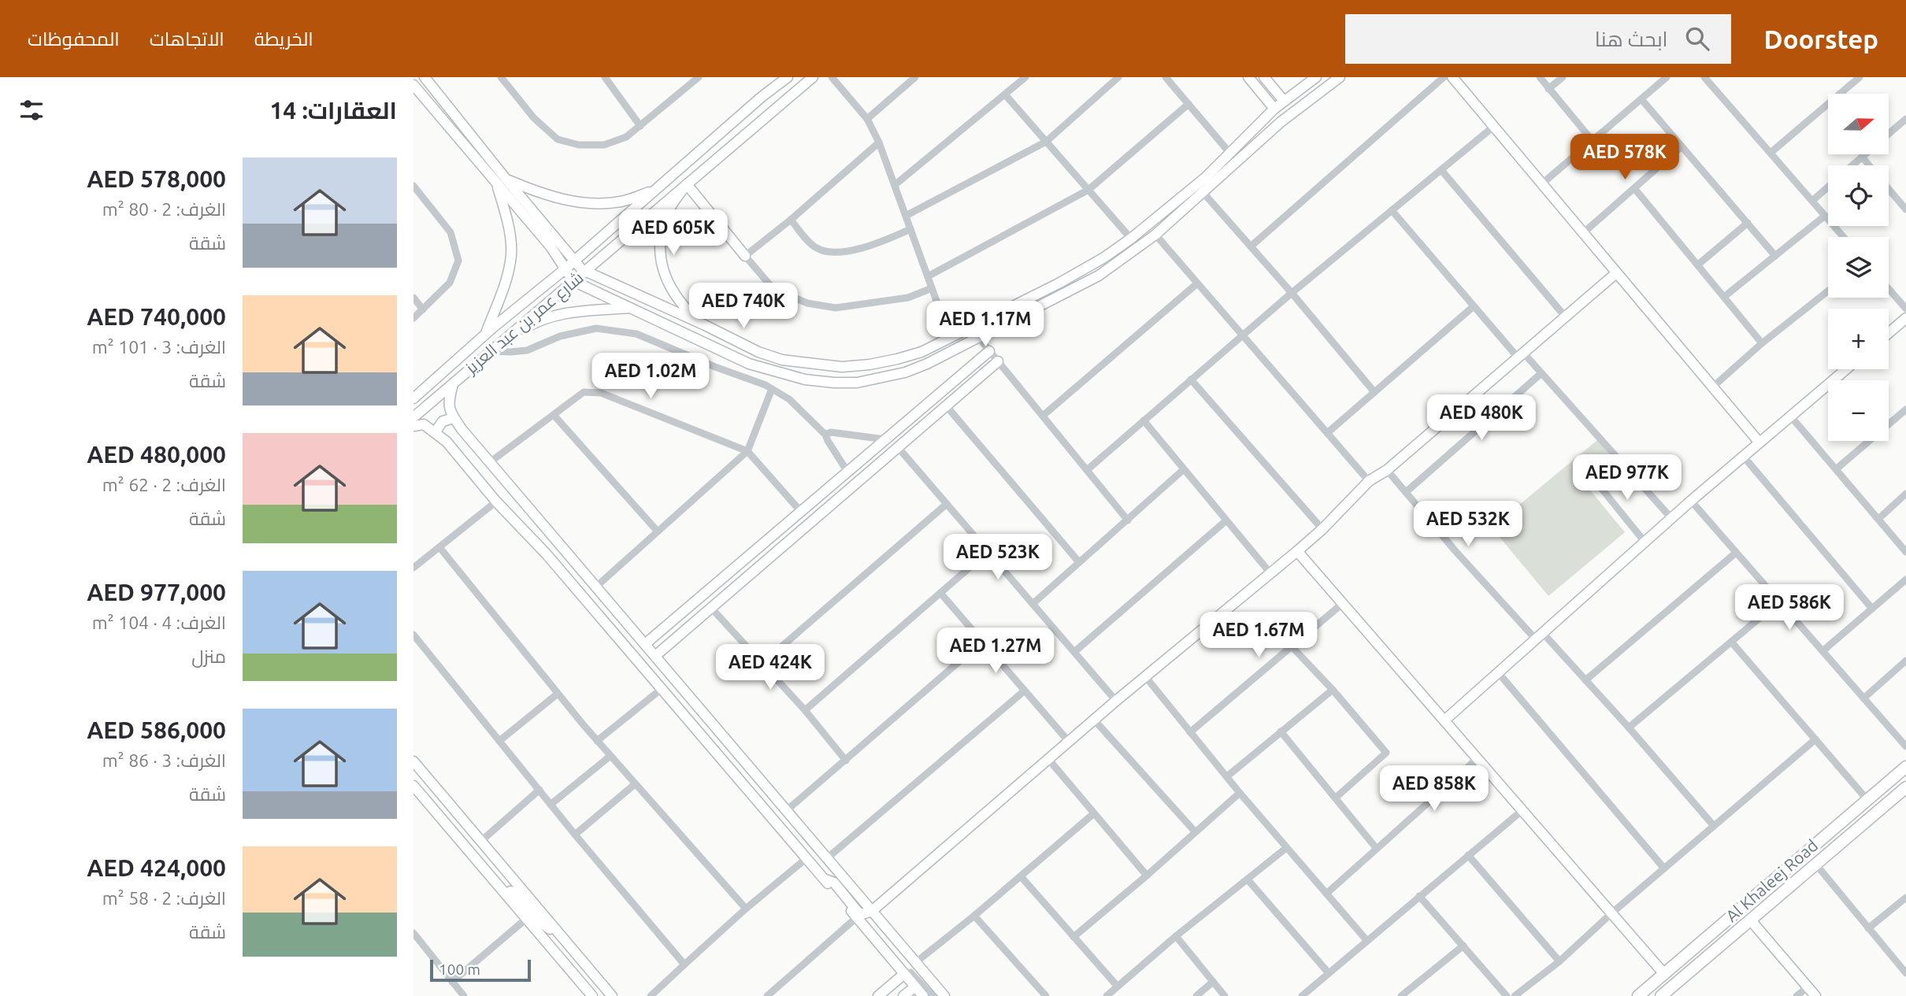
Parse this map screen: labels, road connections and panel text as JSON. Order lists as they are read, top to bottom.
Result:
{
  "streets": {
    "main road": ["Al Khaleej Road"],
    "street": ["شارع عمر بن عبد العزيز"]
  },
  "scale_bar": "100 m",
  "north": "right",
  "page": {
    "header": "Doorstep",
    "search": "ابحث هنا",
    "nav": ["الخريطة", "الاتجاهات", "المحفوظات"],
    "heading": "العقارات: 14",
    "map_buttons": ["+", "−"],
    "price": [
      "AED 578K",
      "AED 605K",
      "AED 740K",
      "AED 1.17M",
      "AED 1.02M",
      "AED 480K",
      "AED 977K",
      "AED 532K",
      "AED 523K",
      "AED 586K",
      "AED 1.67M",
      "AED 1.27M",
      "AED 424K",
      "AED 858K"
    ],
    "list": [
      {
        "name": "AED 578,000",
        "note": "الغرف: 2 · 80 m² · شقة"
      },
      {
        "name": "AED 740,000",
        "note": "الغرف: 3 · 101 m² · شقة"
      },
      {
        "name": "AED 480,000",
        "note": "الغرف: 2 · 62 m² · شقة"
      },
      {
        "name": "AED 977,000",
        "note": "الغرف: 4 · 104 m² · منزل"
      },
      {
        "name": "AED 586,000",
        "note": "الغرف: 3 · 86 m² · شقة"
      },
      {
        "name": "AED 424,000",
        "note": "الغرف: 2 · 58 m² · شقة"
      }
    ],
    "scale": "100 m"
  }
}
